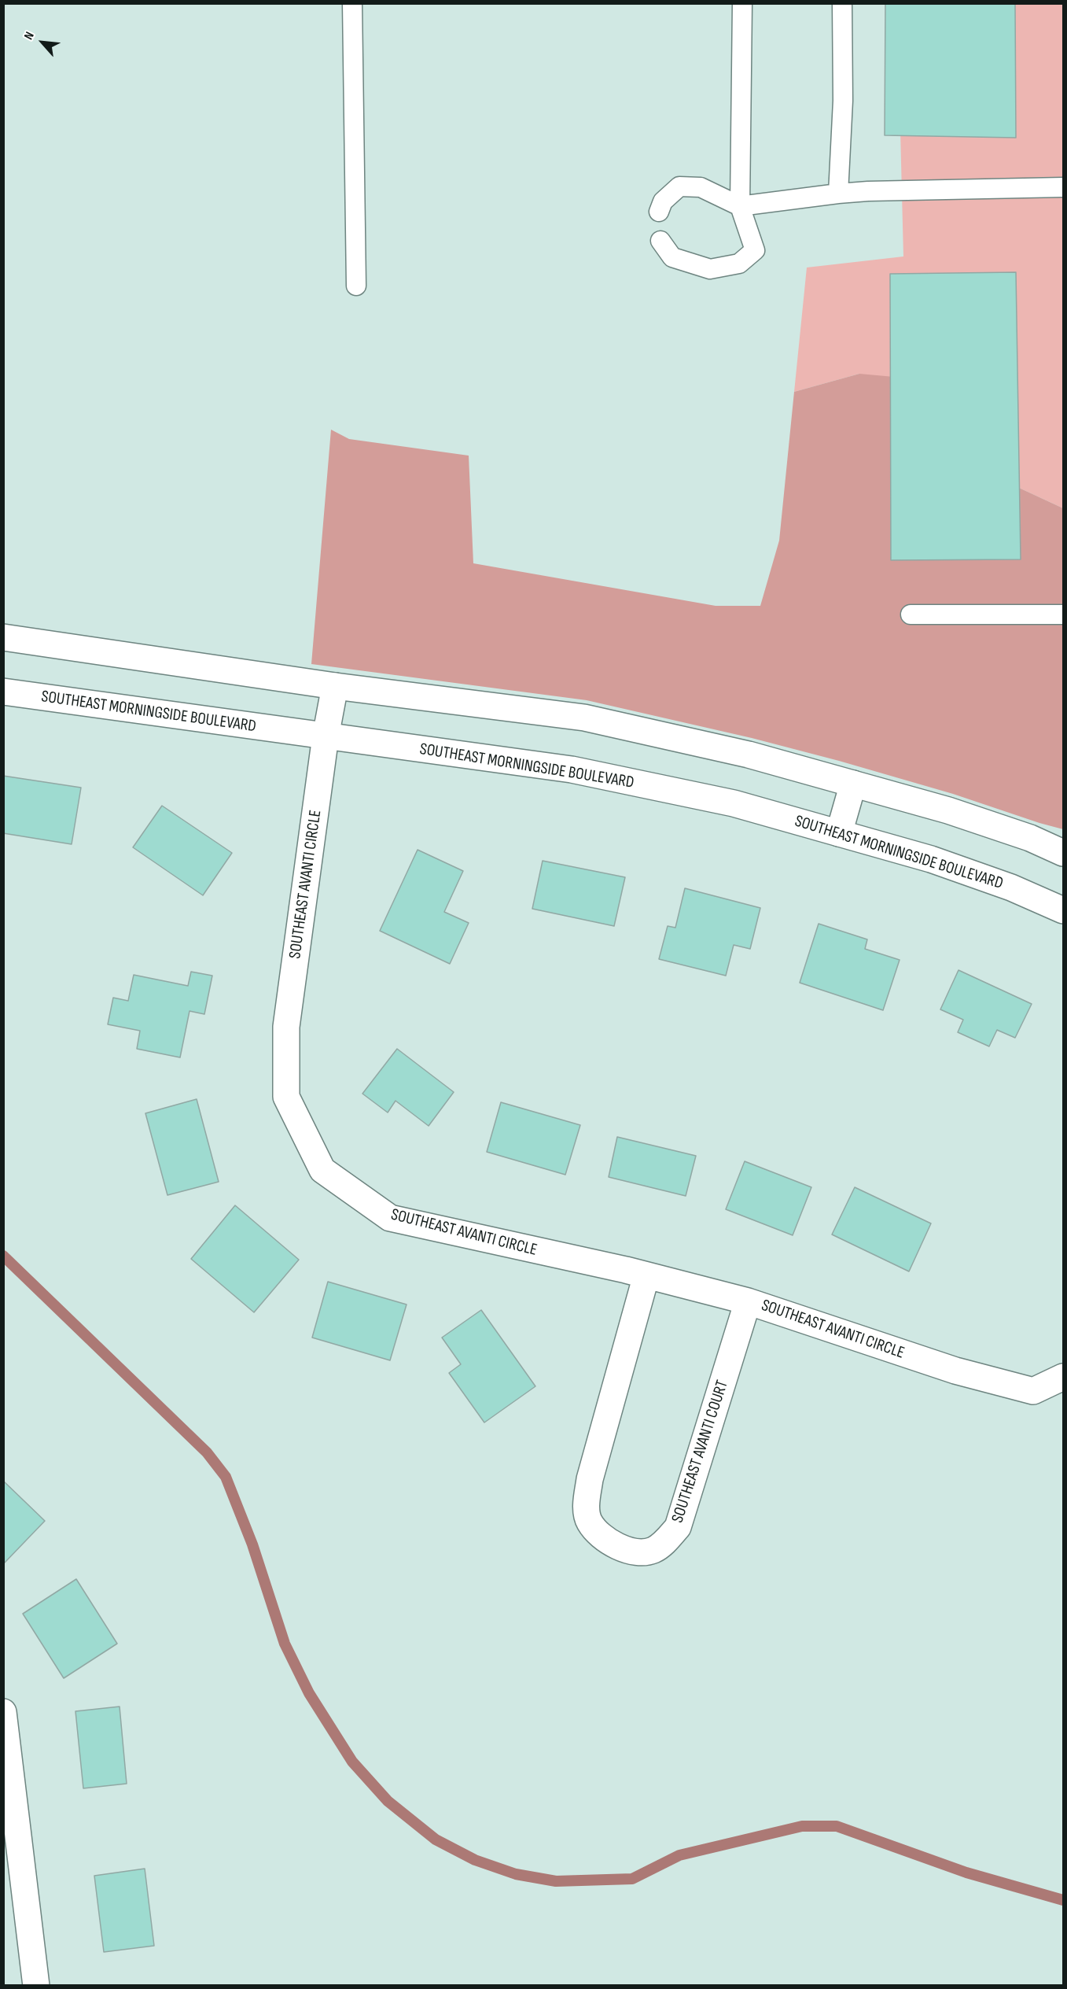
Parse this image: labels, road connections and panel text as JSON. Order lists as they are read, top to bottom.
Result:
{
  "streets": {
    "street": ["SOUTHEAST MORNINGSIDE BOULEVARD", "SOUTHEAST AVANTI CIRCLE", "SOUTHEAST AVANTI COURT"]
  },
  "crossings": [
    ["SOUTHEAST MORNINGSIDE BOULEVARD", "SOUTHEAST AVANTI CIRCLE"],
    ["SOUTHEAST AVANTI CIRCLE", "SOUTHEAST AVANTI COURT"]
  ],
  "north": "top left"
}
